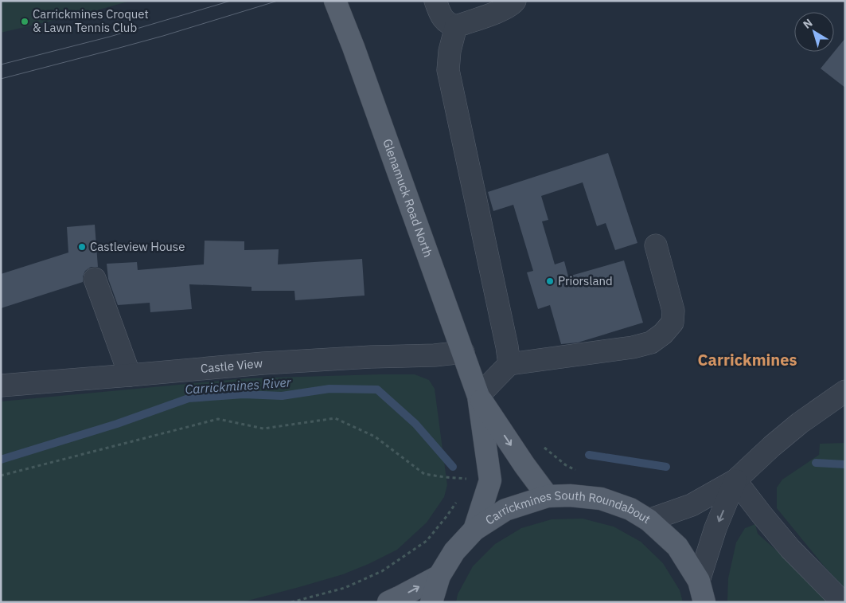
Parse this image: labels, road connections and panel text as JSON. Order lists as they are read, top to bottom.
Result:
{
  "streets": {
    "main road": ["Glenamuck Road North", "Carrickmines South Roundabout"],
    "street": ["Castle View"]
  },
  "crossings": [
    ["Glenamuck Road North", "Castle View"],
    ["Glenamuck Road North", "Carrickmines South Roundabout"]
  ],
  "districts": ["Carrickmines"],
  "water": ["Carrickmines River"],
  "places": ["Carrickmines Croquet & Lawn Tennis Club", "Castleview House", "Priorsland"],
  "north": "top left"
}
